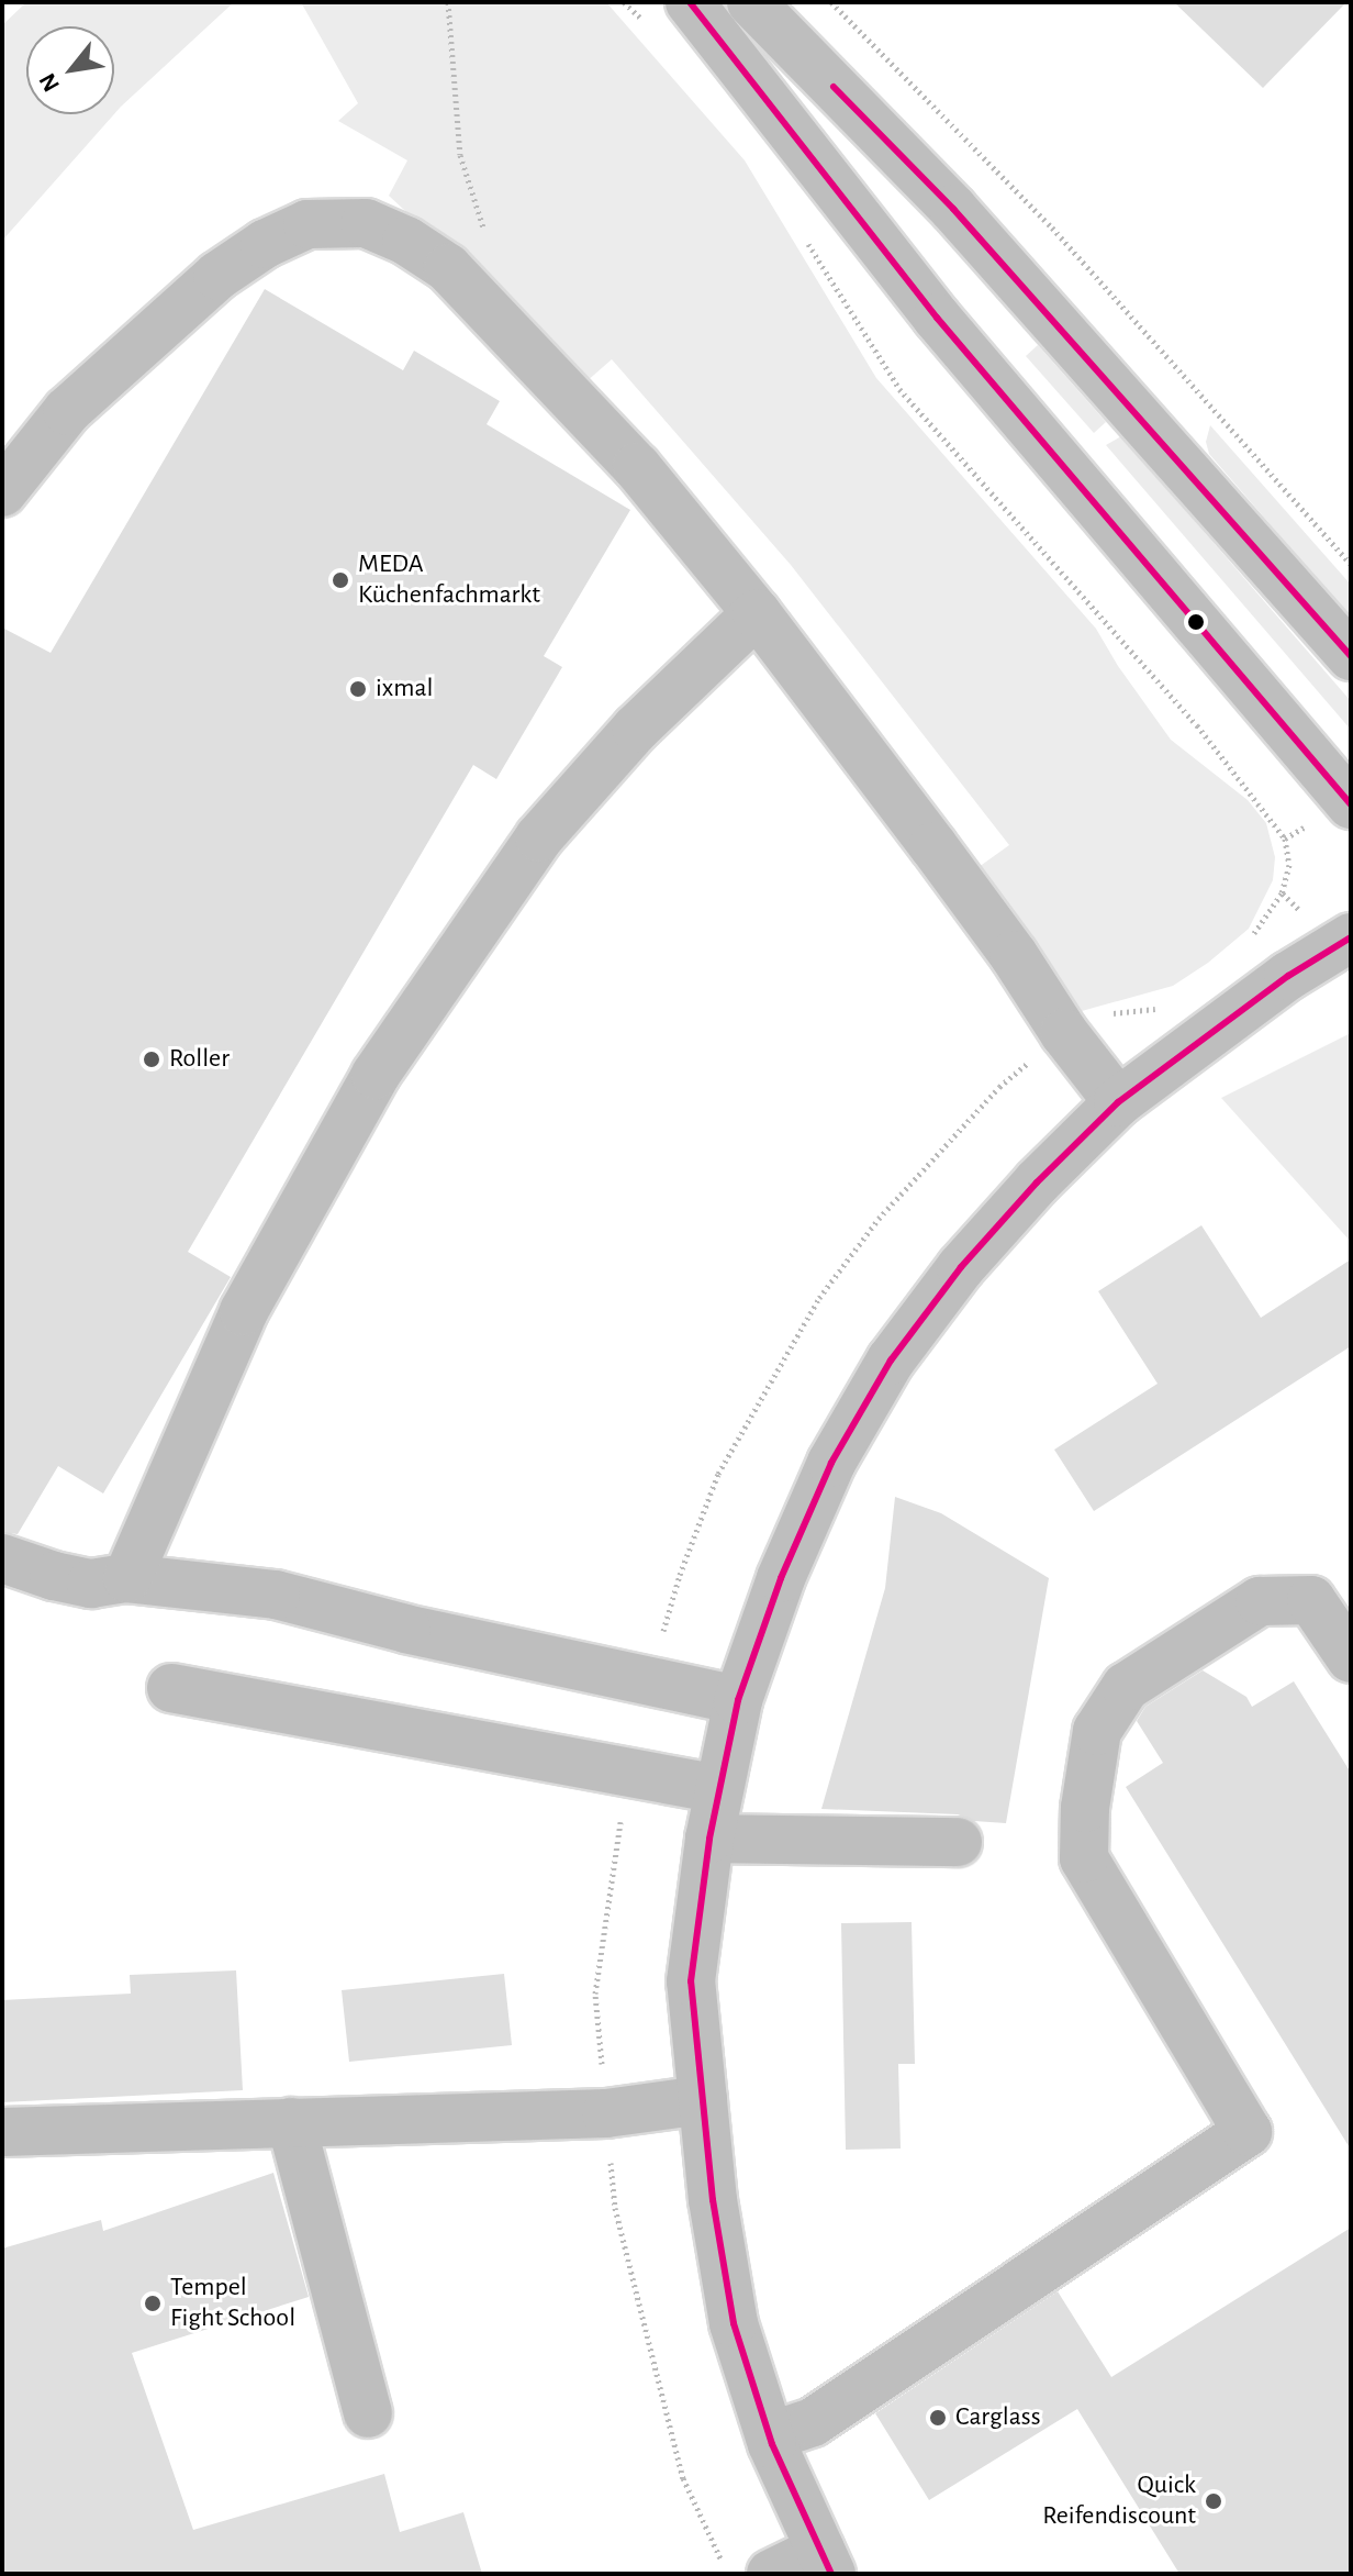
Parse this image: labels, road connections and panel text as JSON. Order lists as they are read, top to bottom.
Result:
{
  "places": [
    "MEDA Küchenfachmarkt",
    "ixmal",
    "Roller",
    "Tempel Fight School",
    "Carglass",
    "Quick Reifendiscount"
  ],
  "north": "bottom left"
}
